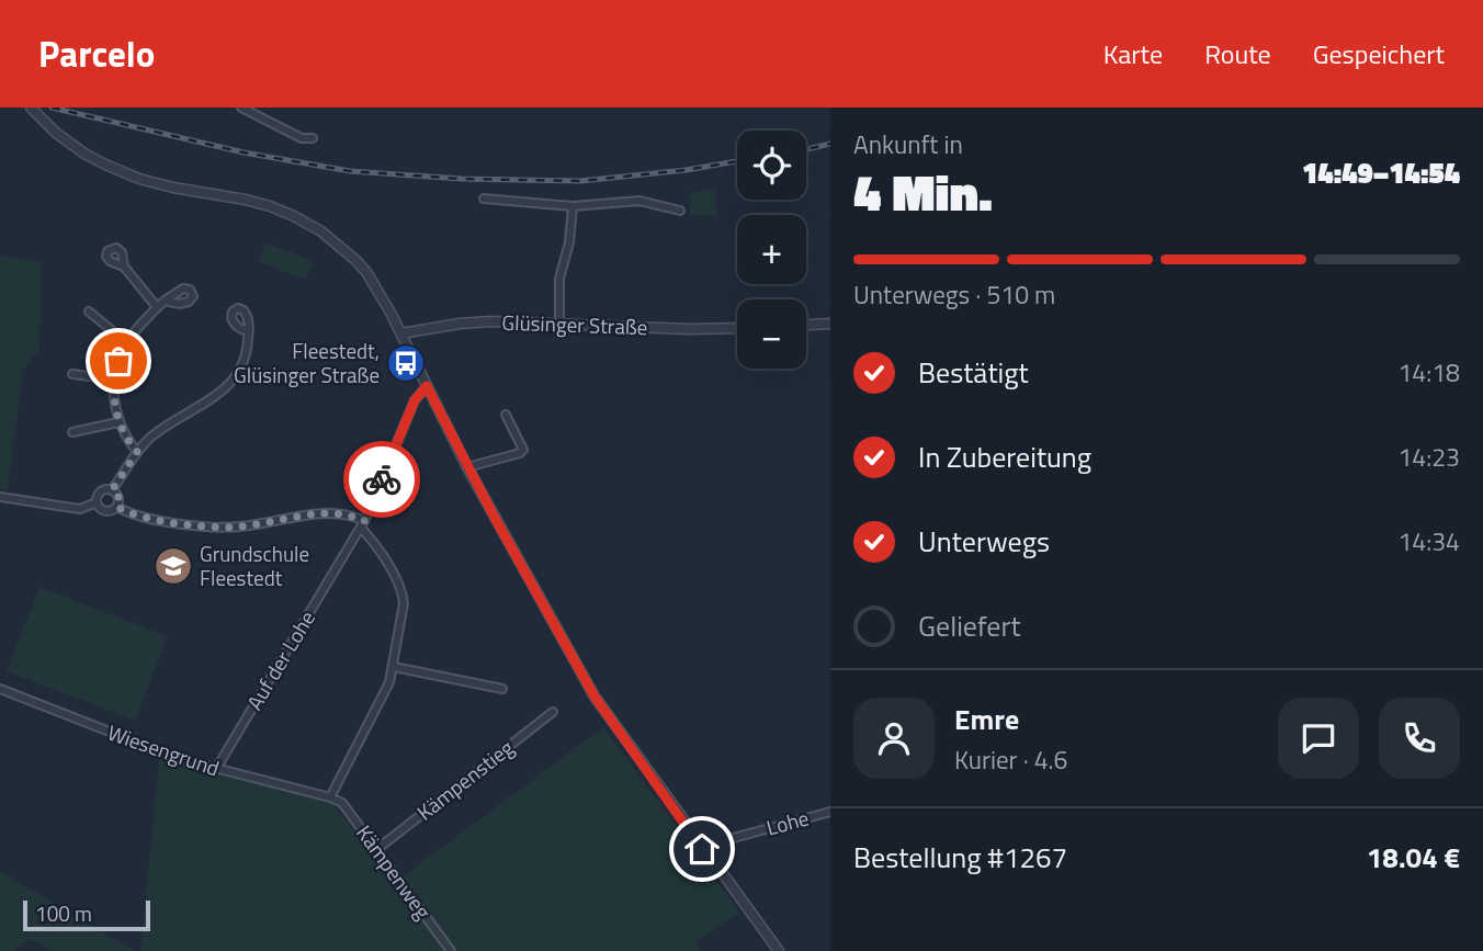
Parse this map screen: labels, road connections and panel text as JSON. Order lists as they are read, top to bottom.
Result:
{
  "streets": {
    "street": [
      "Glüsinger Straße",
      "Auf der Lohe",
      "Wiesengrund",
      "Kämpenstieg",
      "Lohe",
      "Kämpenweg"
    ]
  },
  "crossings": [
    ["Auf der Lohe", "Wiesengrund"],
    ["Wiesengrund", "Kämpenweg"],
    ["Kämpenstieg", "Kämpenweg"]
  ],
  "places": {
    "bus stop": ["Fleestedt, Glüsinger Straße"],
    "school or university": ["Grundschule Fleestedt"]
  },
  "scale_bar": "100 m",
  "page": {
    "header": "Parcelo",
    "nav": ["Karte", "Route", "Gespeichert"],
    "heading": ["4 Min.", "Ankunft in", "14:49–14:54"],
    "panel": [
      "Emre",
      "Kurier · 4.6",
      "Bestellung #1267",
      "18.04 €"
    ],
    "map_buttons": ["+", "−"],
    "bar": "Unterwegs · 510 m",
    "list": [
      ["Bestätigt", "14:18"],
      ["In Zubereitung", "14:23"],
      ["Unterwegs", "14:34"],
      "Geliefert"
    ],
    "scale": "100 m"
  }
}
